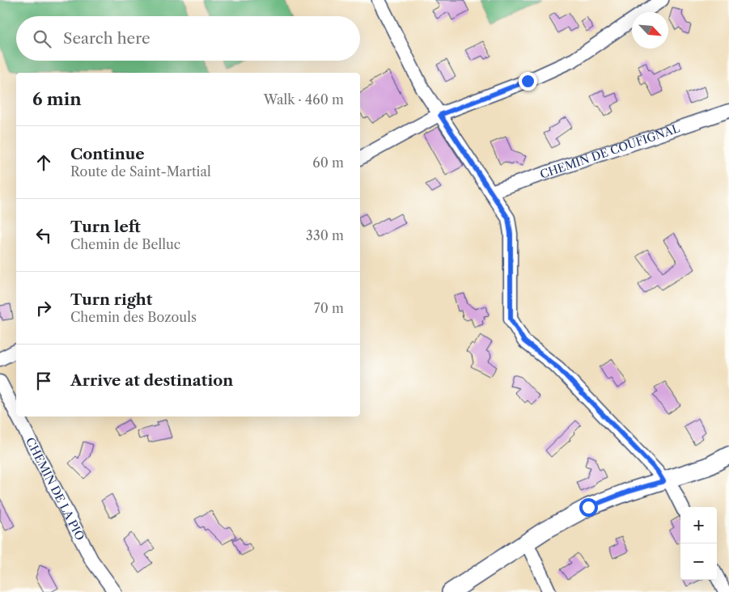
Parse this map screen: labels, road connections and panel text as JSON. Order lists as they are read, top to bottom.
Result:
{
  "streets": {
    "street": ["CHEMIN DE COUFIGNAL", "CHEMIN DE LA PIO"]
  },
  "north": "bottom right",
  "page": {
    "search": "Search here",
    "heading": ["6 min", "Walk · 460 m"],
    "list": [
      ["Continue", "Route de Saint-Martial", "60 m"],
      ["Turn left", "Chemin de Belluc", "330 m"],
      ["Turn right", "Chemin des Bozouls", "70 m"],
      "Arrive at destination"
    ],
    "map_buttons": ["+", "−"]
  }
}
